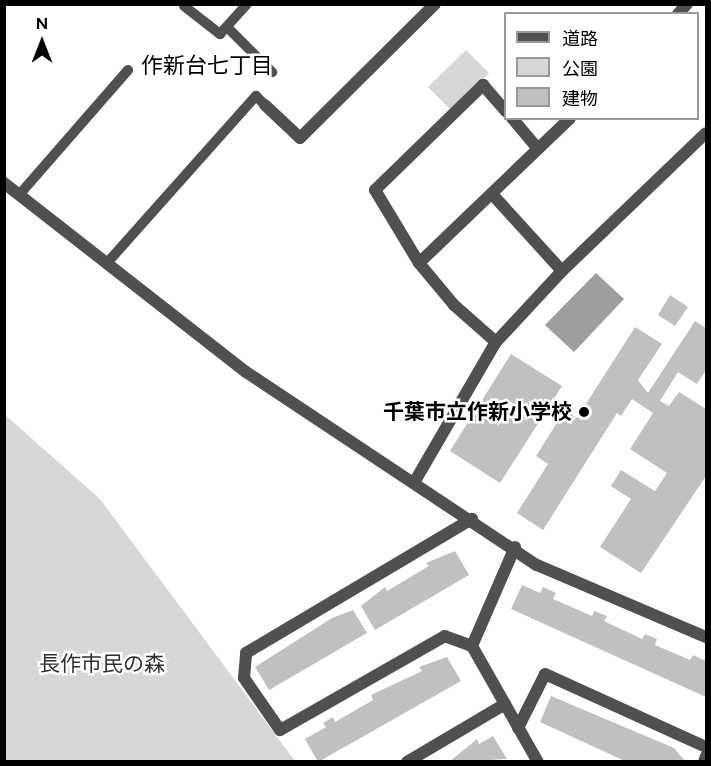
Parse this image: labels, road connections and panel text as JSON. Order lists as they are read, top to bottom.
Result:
{
  "districts": ["作新台七丁目"],
  "parks": ["長作市民の森"],
  "places": ["千葉市立作新小学校"],
  "legend": ["道路", "公園", "建物"],
  "north": "top"
}
